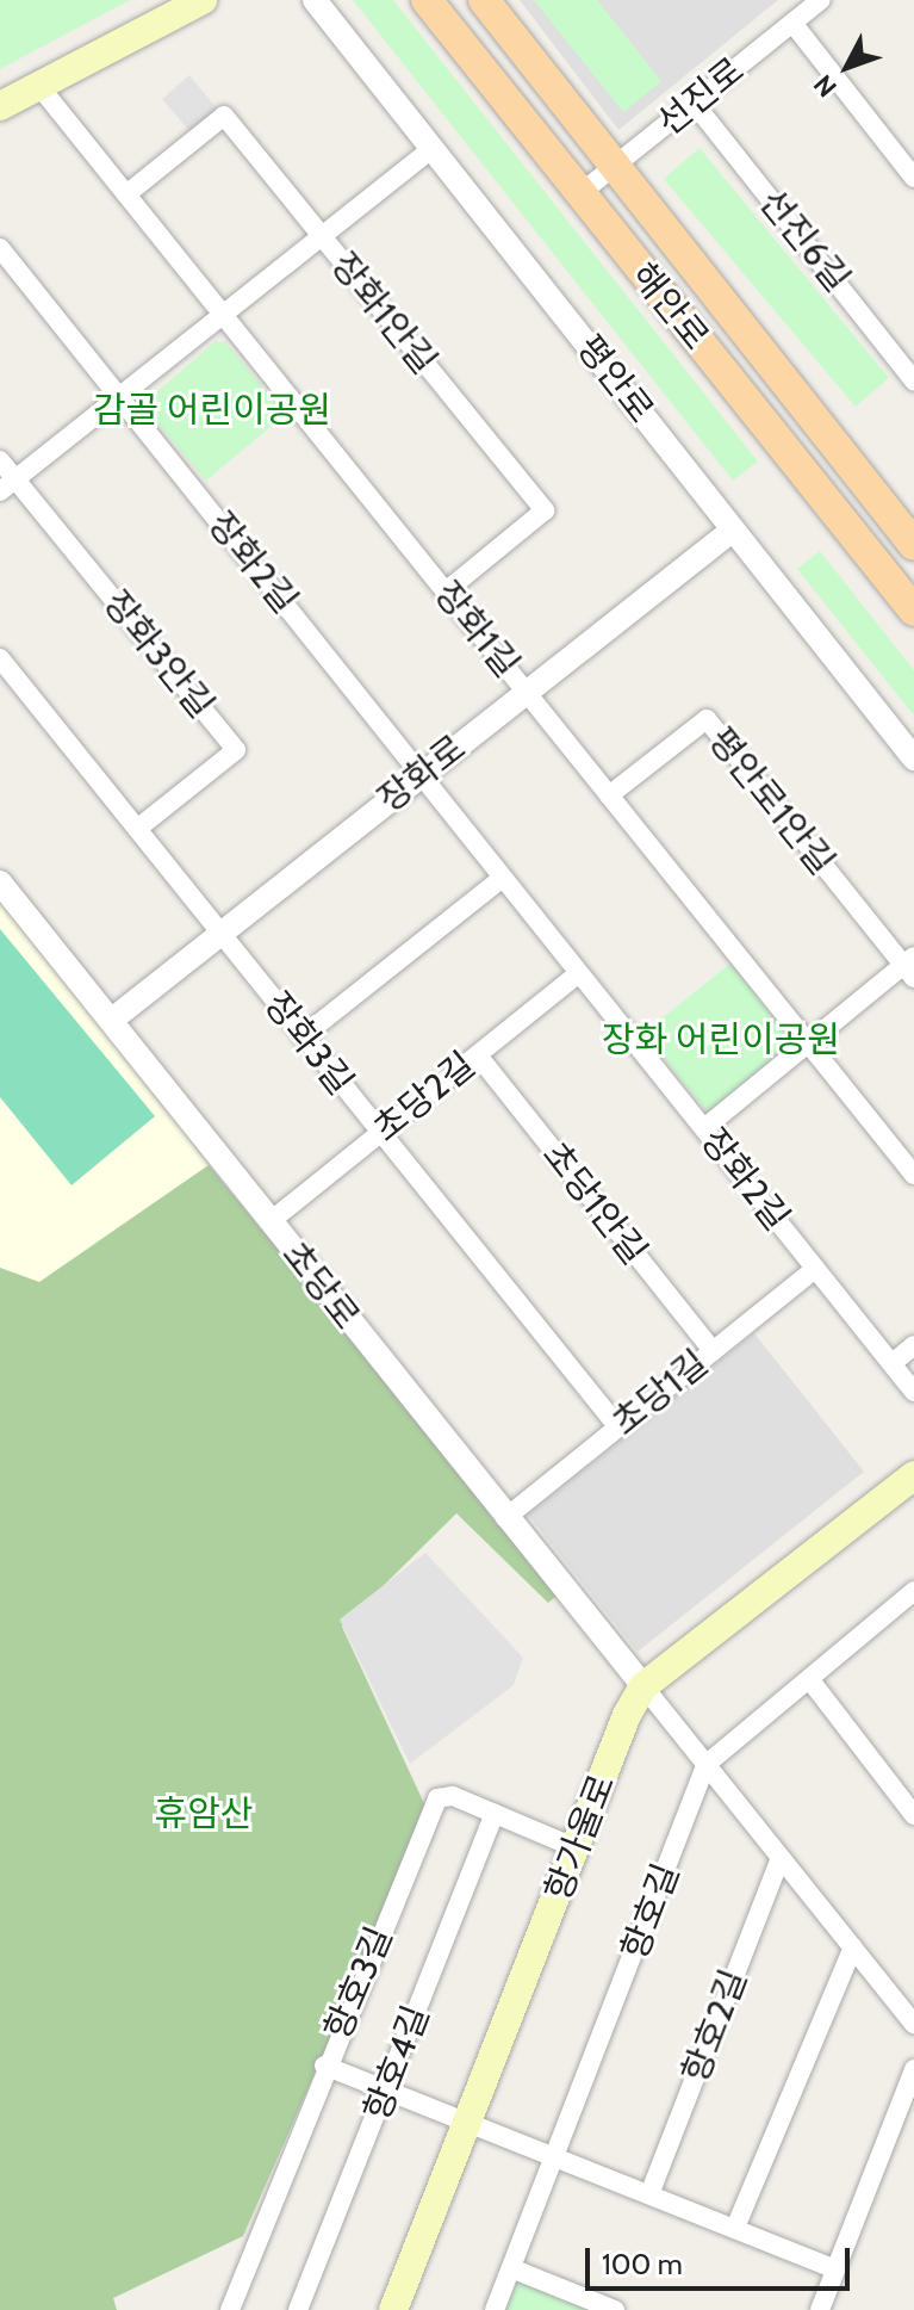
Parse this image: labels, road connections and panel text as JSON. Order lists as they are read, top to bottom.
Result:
{
  "streets": {
    "main road": ["해안로", "항가울로"],
    "street": [
      "선진로",
      "선진6길",
      "장화1안길",
      "평안로",
      "장화2길",
      "장화1길",
      "장화3안길",
      "장화로",
      "평안로1안길",
      "장화3길",
      "초당2길",
      "초당1안길",
      "초당로",
      "초당1길",
      "항호길",
      "항호3길",
      "항호2길",
      "항호4길"
    ]
  },
  "crossings": [
    ["선진로", "선진6길"],
    ["선진로", "해안로"],
    ["장화1안길", "장화1길"],
    ["평안로", "장화로"],
    ["장화2길", "장화로"],
    ["장화2길", "초당2길"],
    ["장화2길", "초당1길"],
    ["장화1길", "장화로"],
    ["장화1길", "평안로1안길"],
    ["장화3안길", "장화3길"],
    ["장화로", "장화3길"],
    ["장화로", "초당로"],
    ["장화3길", "초당2길"],
    ["장화3길", "초당1길"],
    ["초당2길", "초당1안길"],
    ["초당2길", "초당로"],
    ["초당1안길", "초당1길"],
    ["초당로", "초당1길"],
    ["초당로", "항가울로"],
    ["항가울로", "항호3길"],
    ["항호3길", "항호4길"]
  ],
  "parks": ["감골 어린이공원", "장화 어린이공원", "휴암산"],
  "scale_bar": "100 m",
  "north": "bottom left"
}
